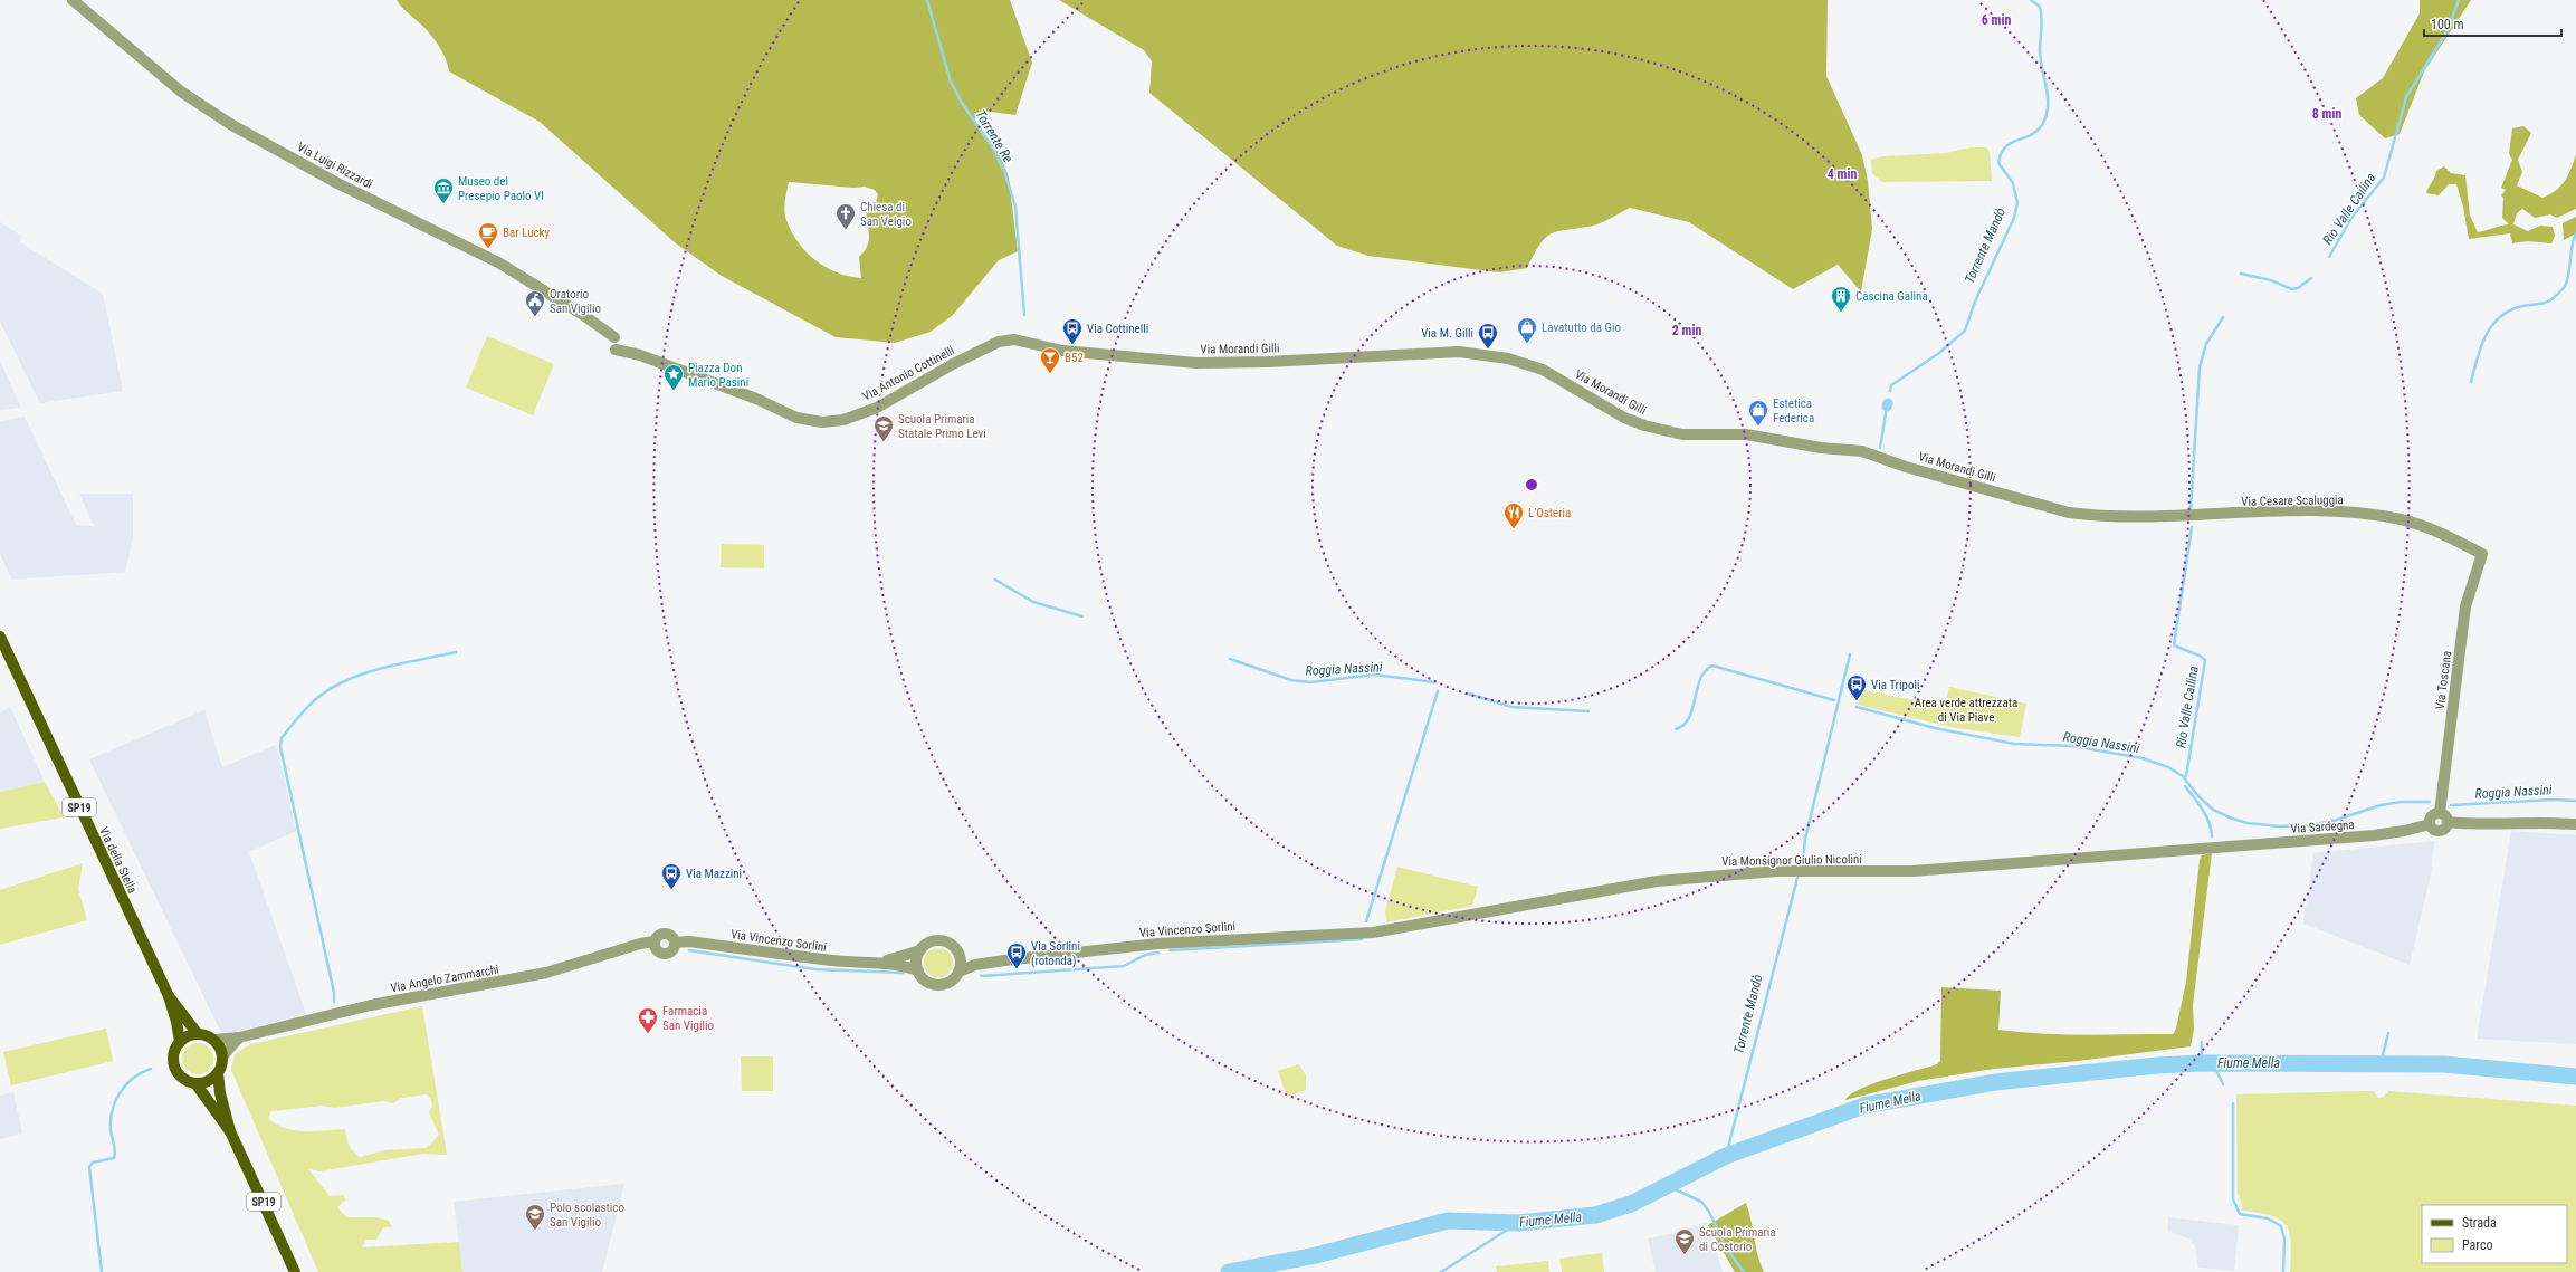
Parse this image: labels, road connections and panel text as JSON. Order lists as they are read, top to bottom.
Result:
{
  "streets": {
    "main road": ["SP19", "Via della Stella"],
    "street": [
      "Via Luigi Rizzardi",
      "Via Morandi Gilli",
      "Via Antonio Cottinelli",
      "Via Cesare Scaluggia",
      "Via Toscana",
      "Via Sardegna",
      "Via Monsignor Giulio Nicolini",
      "Via Vincenzo Sorlini",
      "Via Angelo Zammarchi"
    ]
  },
  "crossings": [
    ["Via Luigi Rizzardi", "Via Antonio Cottinelli"],
    ["Via Morandi Gilli", "Via Antonio Cottinelli"],
    ["Via Morandi Gilli", "Via Cesare Scaluggia"],
    ["Via Cesare Scaluggia", "Via Toscana"],
    ["Via Toscana", "Via Sardegna"],
    ["Via Sardegna", "Via Monsignor Giulio Nicolini"],
    ["Via della Stella", "Via Angelo Zammarchi"],
    ["Via Monsignor Giulio Nicolini", "Via Vincenzo Sorlini"],
    ["Via Vincenzo Sorlini", "Via Angelo Zammarchi"]
  ],
  "water": [
    "Torrente Re",
    "Rio Valle Cailina",
    "Torrente Mandò",
    "Roggia Nassini",
    "Fiume Mella"
  ],
  "parks": ["Area verde attrezzata di Via Piave"],
  "places": {
    "museum": ["Museo del Presepio Paolo VI"],
    "church": ["Chiesa di San Velgio"],
    "cafe": ["Bar Lucky"],
    "building": ["Cascina Galina"],
    "public building": ["Oratorio San Vigilio"],
    "shop": ["Lavatutto da Gio", "Estetica Federica"],
    "bus stop": [
      "Via Cottinelli",
      "Via M. Gilli",
      "Via Tripoli",
      "Via Mazzini",
      "Via Sorlini (rotonda)"
    ],
    "bar": ["B52"],
    "place": ["Piazza Don Mario Pasini"],
    "school or university": ["Scuola Primaria Statale Primo Levi", "Polo scolastico San Vigilio", "Scuola Primaria di Costorio"],
    "restaurant": ["L'Osteria"],
    "pharmacy": ["Farmacia San Vigilio"]
  },
  "legend": ["Strada", "Parco"],
  "scale_bar": "100 m",
  "rings": [
    "6 min",
    "8 min",
    "4 min",
    "2 min"
  ]
}
